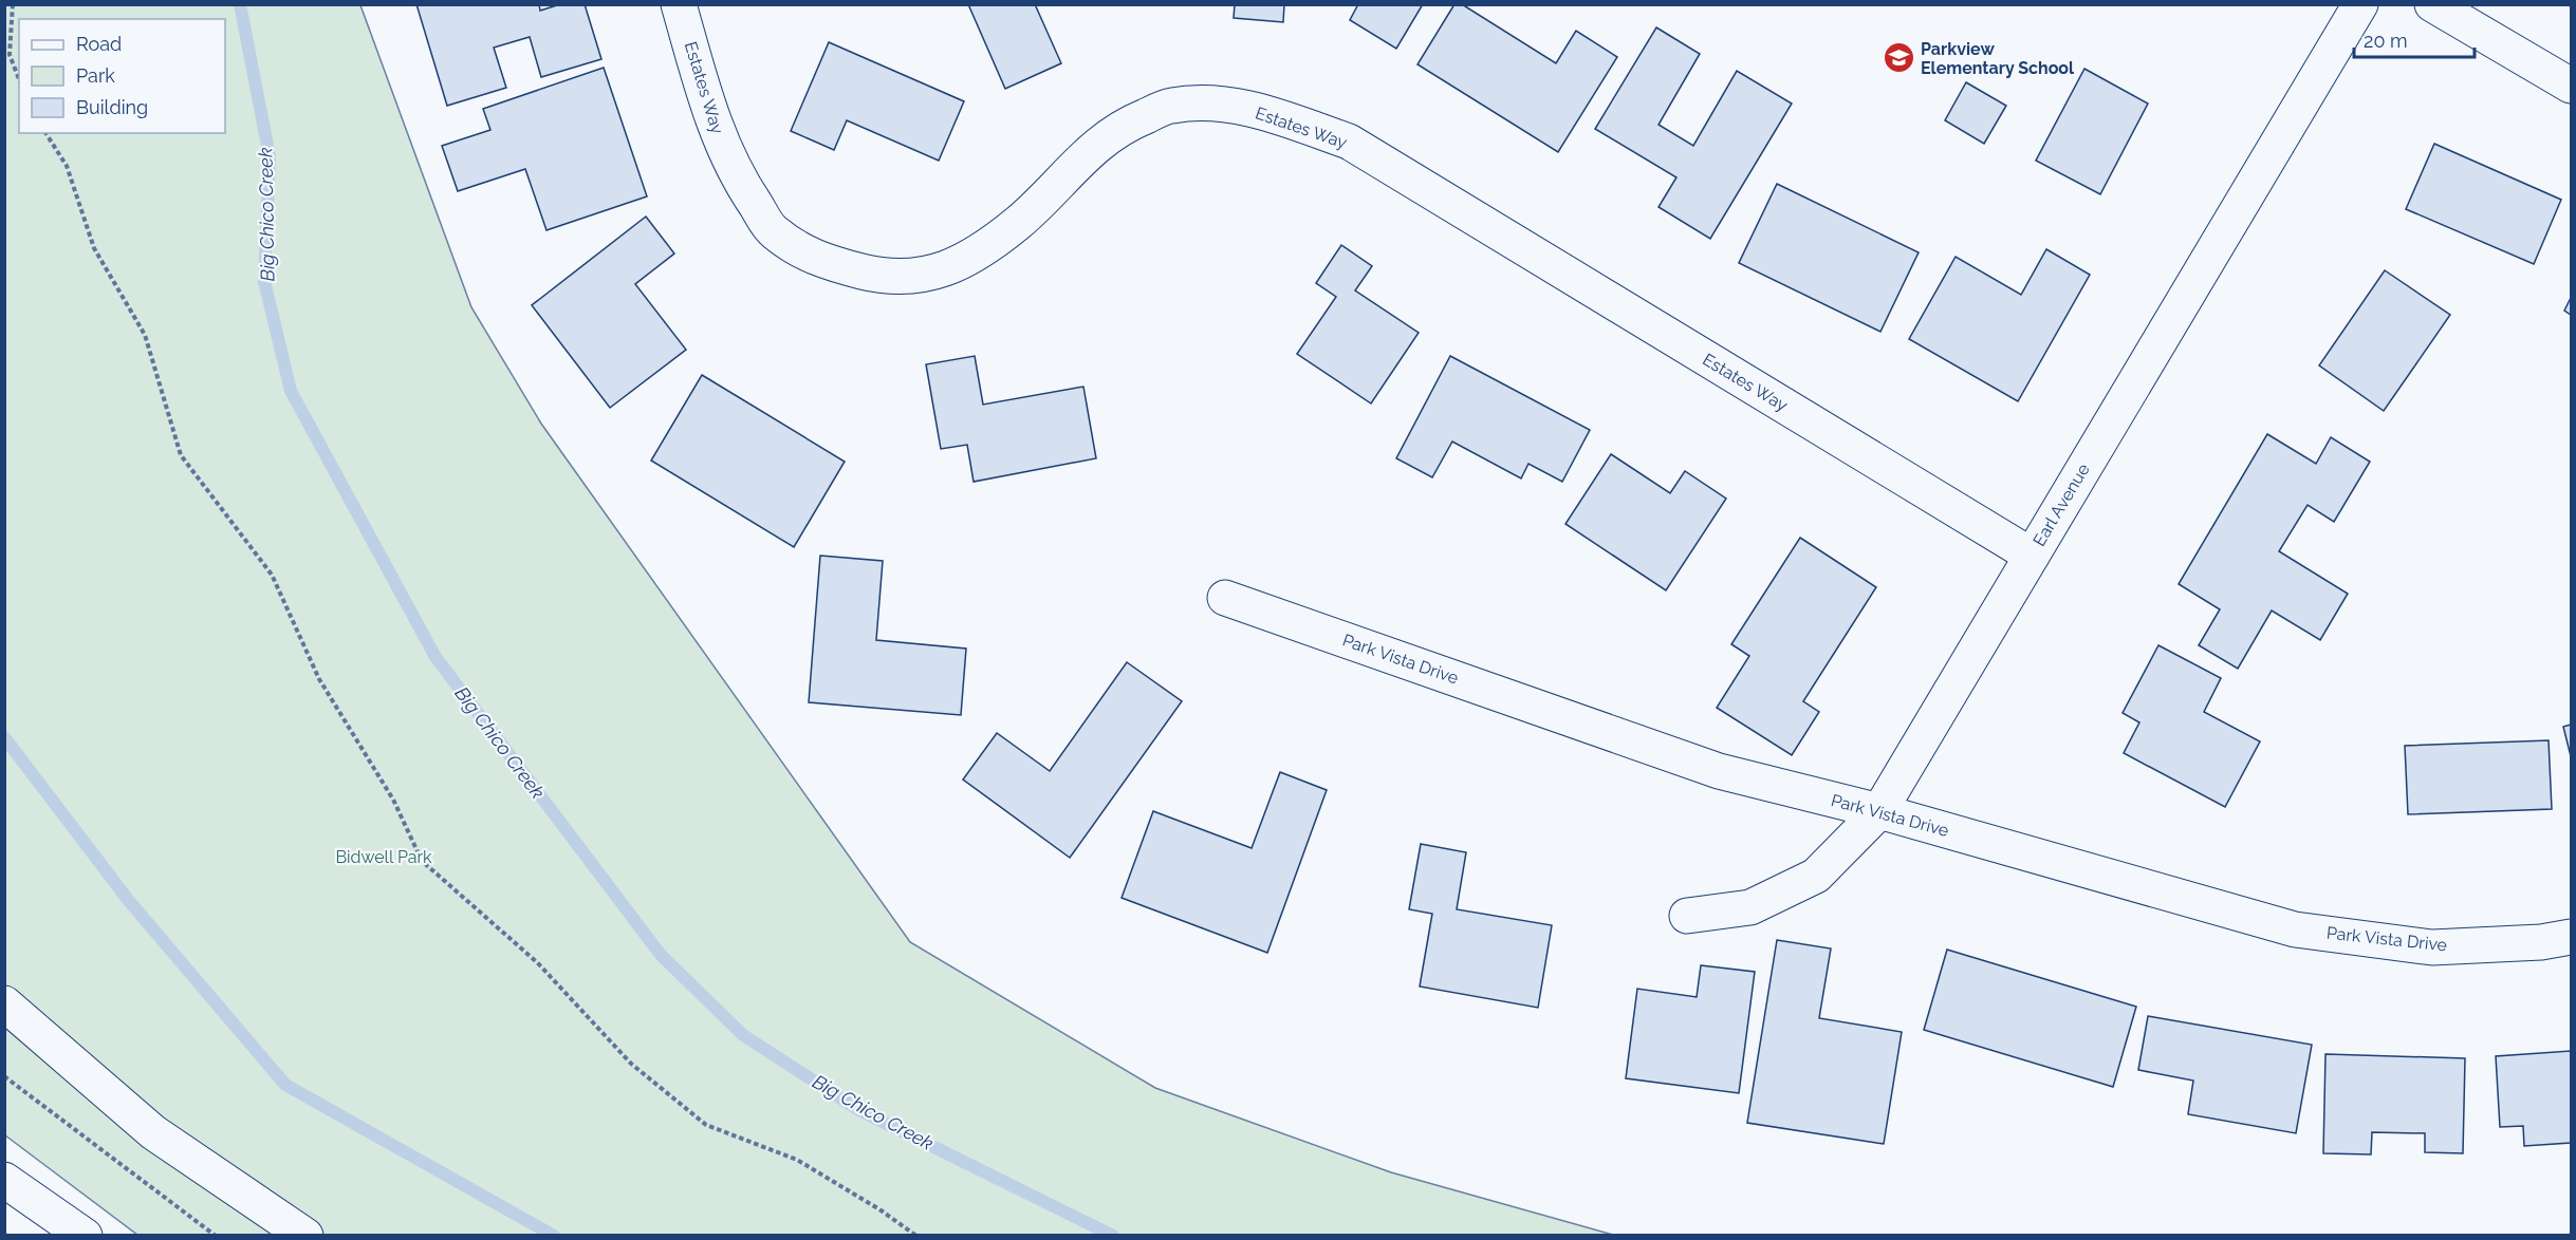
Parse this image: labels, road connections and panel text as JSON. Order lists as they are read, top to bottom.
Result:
{
  "streets": {
    "street": ["Estates Way", "Earl Avenue", "Park Vista Drive"]
  },
  "crossings": [
    ["Estates Way", "Earl Avenue"],
    ["Earl Avenue", "Park Vista Drive"]
  ],
  "water": ["Big Chico Creek"],
  "parks": ["Bidwell Park"],
  "places": {
    "school or university": ["Parkview Elementary School"]
  },
  "legend": ["Road", "Park", "Building"],
  "scale_bar": "20 m"
}
